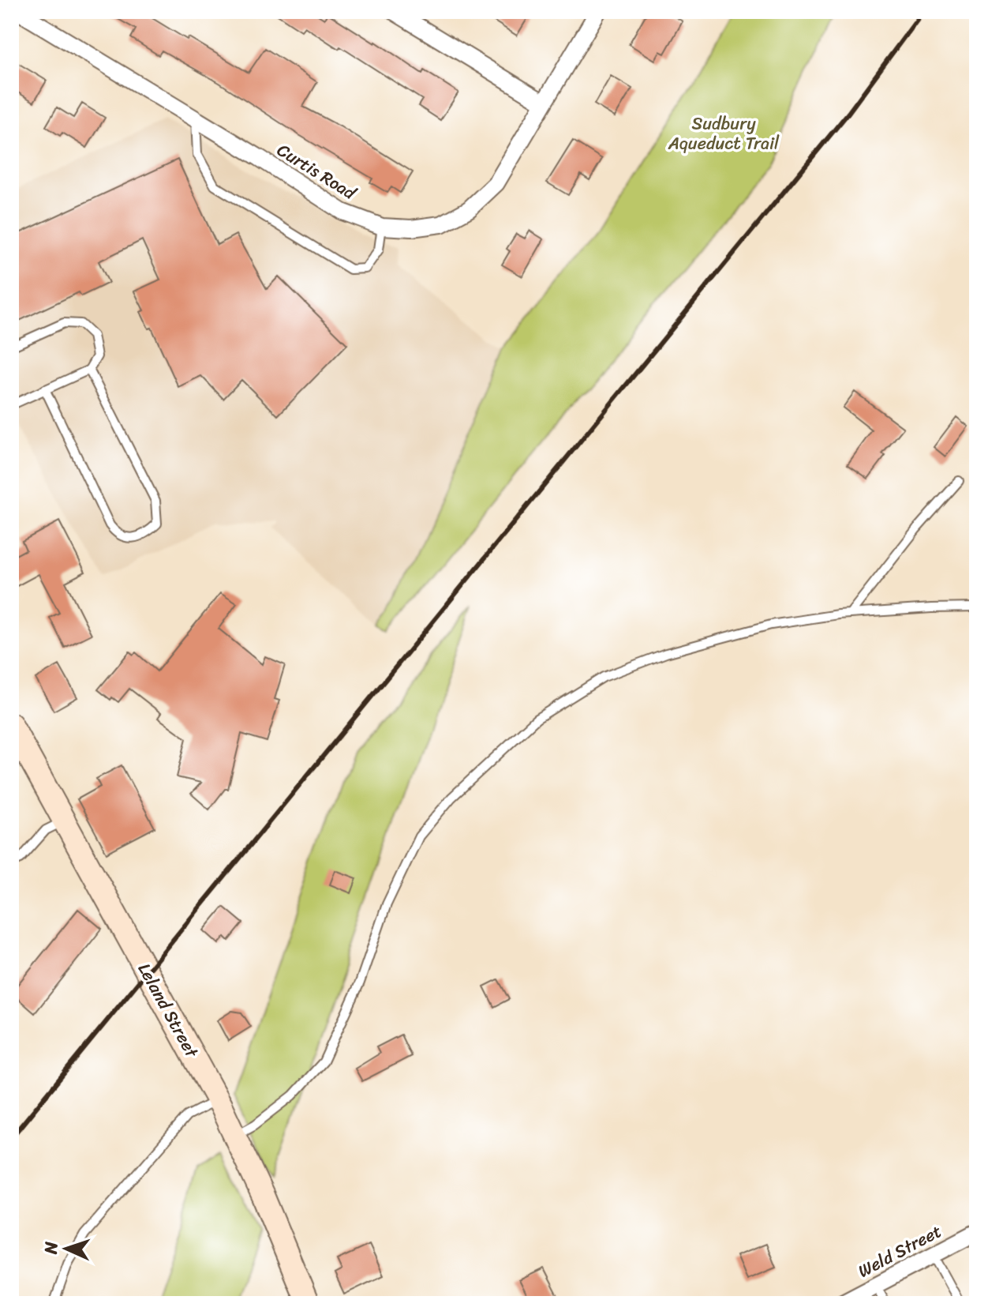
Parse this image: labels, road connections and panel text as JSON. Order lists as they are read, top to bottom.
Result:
{
  "streets": {
    "street": ["Curtis Road", "Leland Street", "Weld Street"]
  },
  "parks": ["Sudbury Aqueduct Trail"],
  "north": "left"
}
